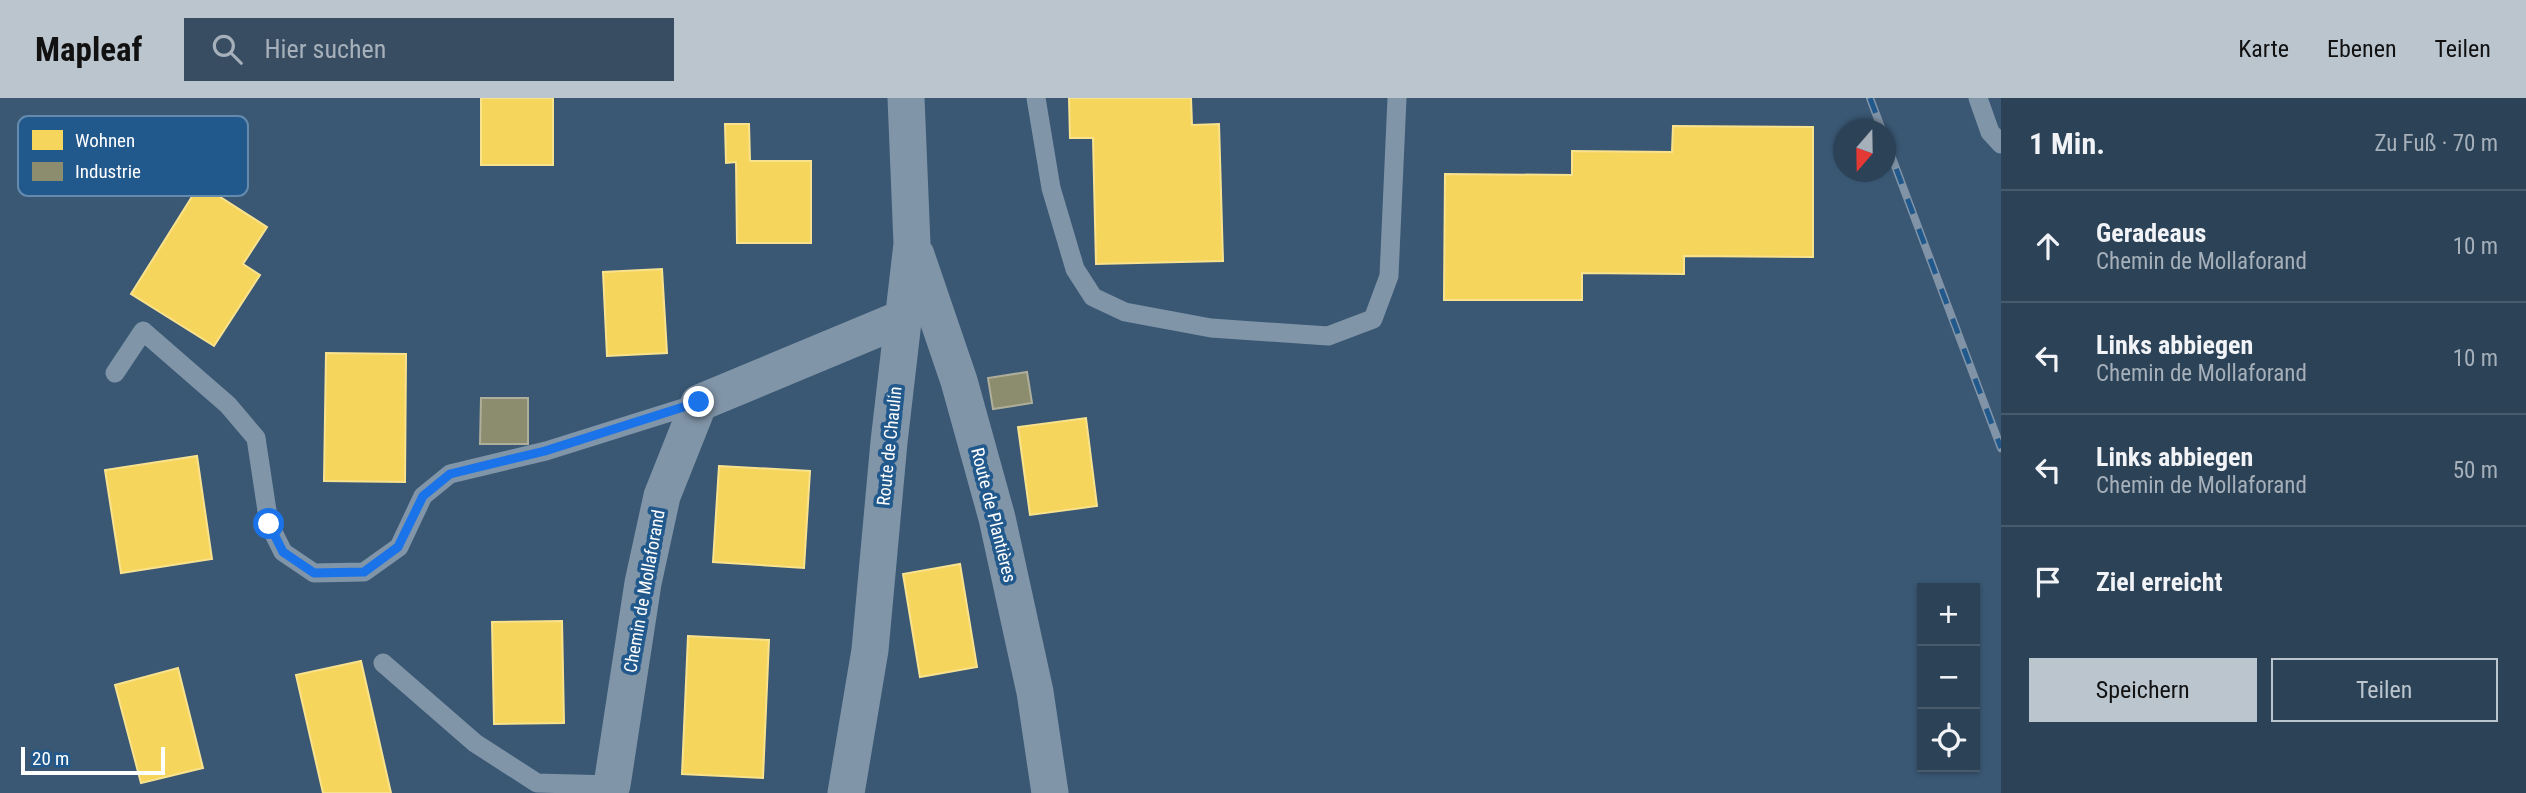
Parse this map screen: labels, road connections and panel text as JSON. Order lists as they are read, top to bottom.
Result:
{
  "streets": {
    "street": ["Route de Chaulin", "Route de Plantières", "Chemin de Mollaforand"]
  },
  "crossings": [
    ["Route de Chaulin", "Route de Plantières"]
  ],
  "legend": ["Wohnen", "Industrie"],
  "scale_bar": "20 m",
  "north": "bottom",
  "page": {
    "header": "Mapleaf",
    "search": "Hier suchen",
    "nav": ["Karte", "Ebenen", "Teilen"],
    "heading": ["1 Min.", "Zu Fuß · 70 m"],
    "list": [
      ["Geradeaus", "Chemin de Mollaforand", "10 m"],
      ["Links abbiegen", "Chemin de Mollaforand", "10 m"],
      ["Links abbiegen", "Chemin de Mollaforand", "50 m"],
      "Ziel erreicht"
    ],
    "map_buttons": ["+", "−"],
    "buttons": ["Speichern", "Teilen"],
    "scale": "20 m"
  }
}
